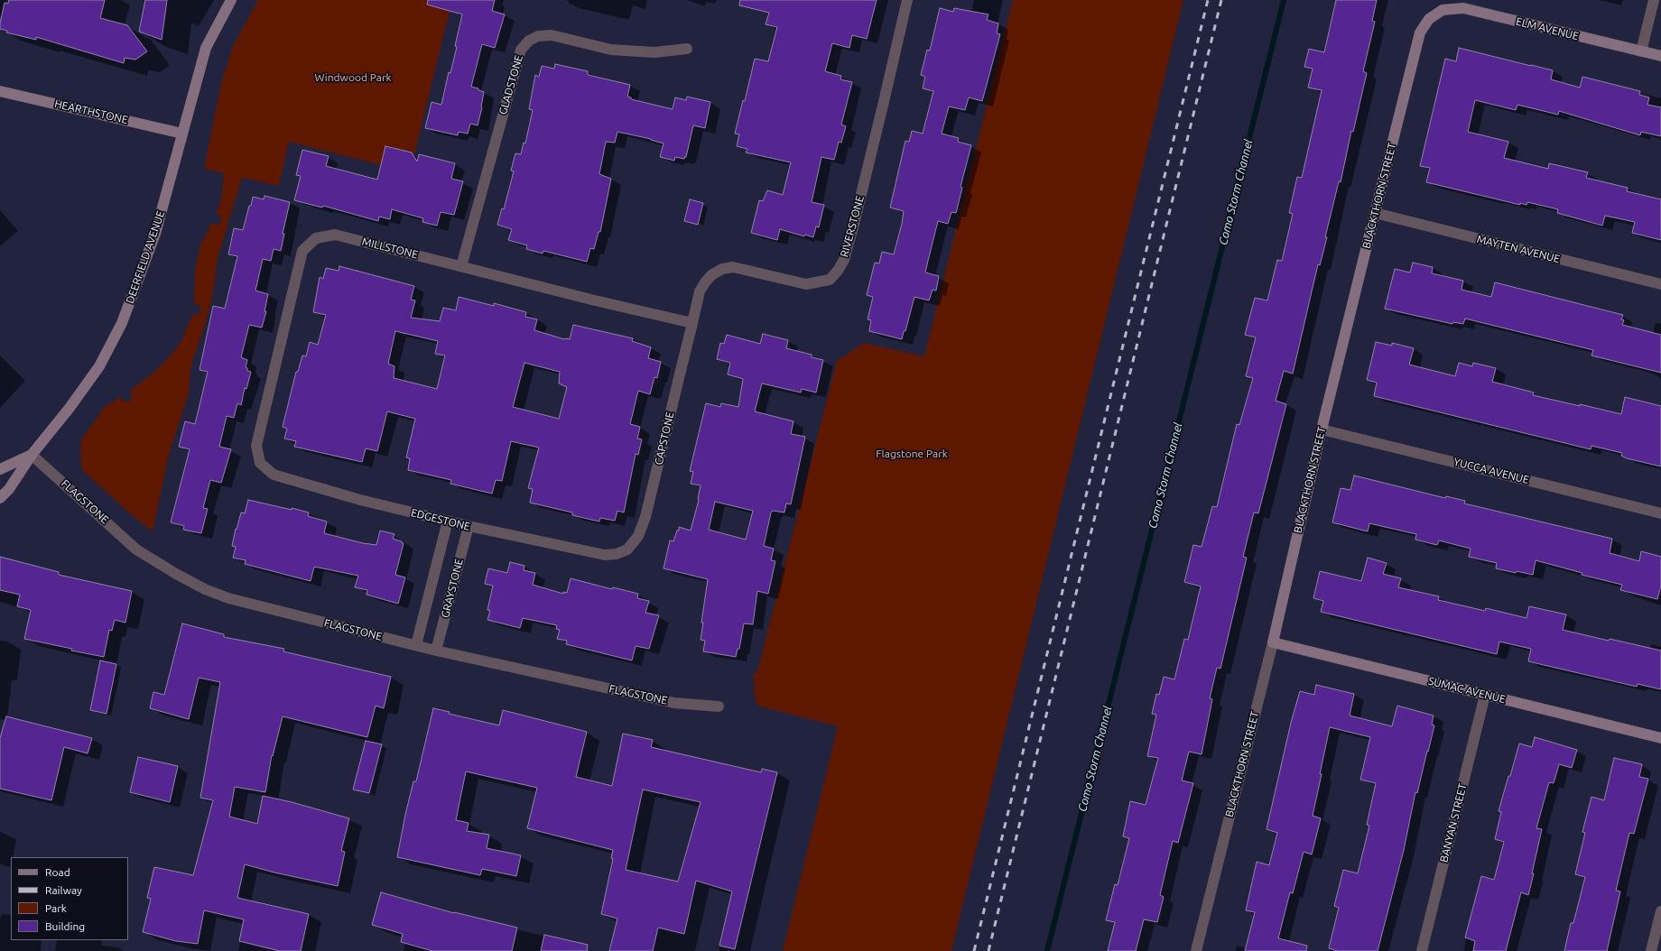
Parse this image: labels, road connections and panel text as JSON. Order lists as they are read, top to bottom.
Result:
{
  "streets": {
    "street": [
      "ELM AVENUE",
      "GLADSTONE",
      "HEARTHSTONE",
      "BLACKTHORN STREET",
      "RIVERSTONE",
      "MILLSTONE",
      "MAYTEN AVENUE",
      "DEERFIELD AVENUE",
      "CAPSTONE",
      "YUCCA AVENUE",
      "FLAGSTONE",
      "EDGESTONE",
      "GRAYSTONE",
      "SUMAC AVENUE",
      "BANYAN STREET"
    ]
  },
  "crossings": [
    ["ELM AVENUE", "BLACKTHORN STREET"],
    ["GLADSTONE", "MILLSTONE"],
    ["HEARTHSTONE", "DEERFIELD AVENUE"],
    ["BLACKTHORN STREET", "MAYTEN AVENUE"],
    ["BLACKTHORN STREET", "YUCCA AVENUE"],
    ["BLACKTHORN STREET", "SUMAC AVENUE"],
    ["RIVERSTONE", "MILLSTONE"],
    ["RIVERSTONE", "CAPSTONE"],
    ["MILLSTONE", "CAPSTONE"],
    ["MILLSTONE", "EDGESTONE"],
    ["DEERFIELD AVENUE", "FLAGSTONE"],
    ["CAPSTONE", "EDGESTONE"],
    ["FLAGSTONE", "GRAYSTONE"],
    ["EDGESTONE", "GRAYSTONE"],
    ["SUMAC AVENUE", "BANYAN STREET"]
  ],
  "water": ["Como Storm Channel"],
  "parks": ["Windwood Park", "Flagstone Park"],
  "legend": [
    "Road",
    "Railway",
    "Park",
    "Building"
  ]
}
